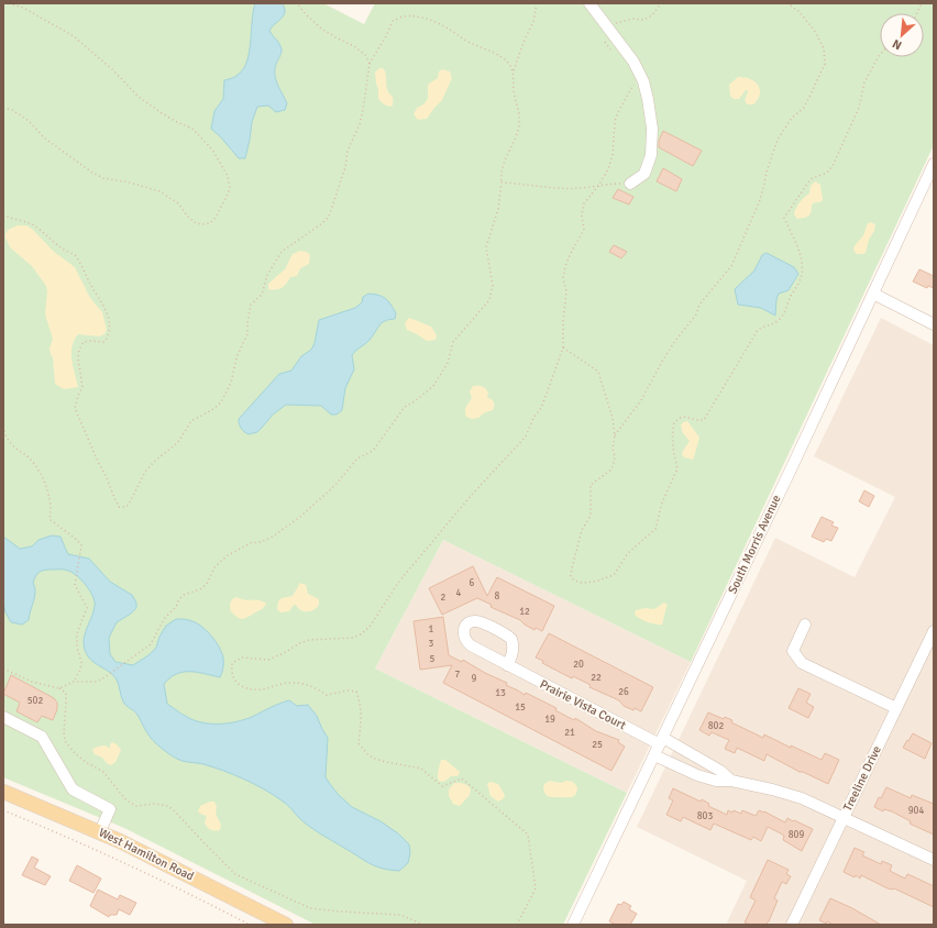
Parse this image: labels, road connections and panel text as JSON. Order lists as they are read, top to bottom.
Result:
{
  "streets": {
    "main road": ["West Hamilton Road"],
    "street": ["South Morris Avenue", "Prairie Vista Court", "Treeline Drive"]
  },
  "crossings": [
    ["South Morris Avenue", "Prairie Vista Court"]
  ],
  "house_numbers": [
    "6",
    "4",
    "8",
    "2",
    "12",
    "1",
    "3",
    "5",
    "20",
    "7",
    "22",
    "9",
    "26",
    "13",
    "502",
    "15",
    "19",
    "802",
    "21",
    "25",
    "904",
    "803",
    "809"
  ],
  "north": "bottom left"
}
